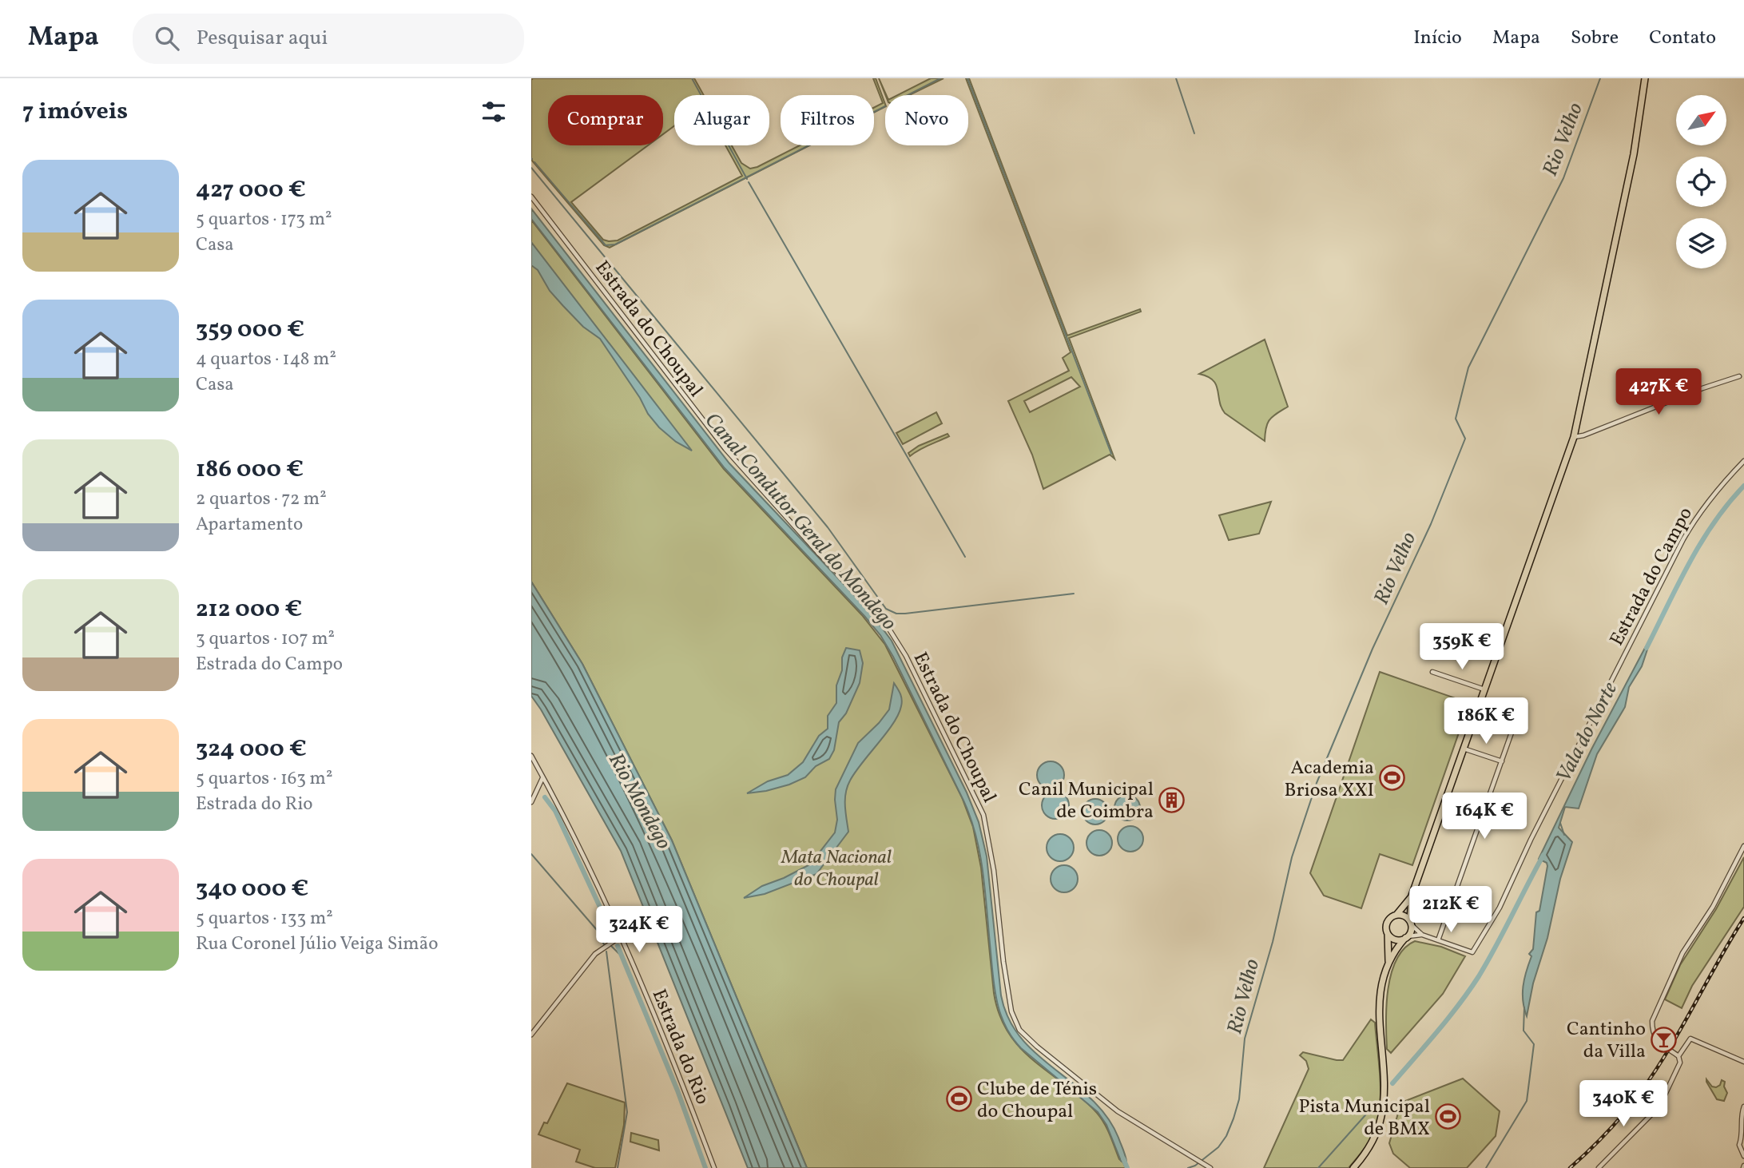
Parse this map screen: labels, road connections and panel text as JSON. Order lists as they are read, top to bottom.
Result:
{
  "streets": {
    "street": ["Estrada do Choupal", "Estrada do Campo", "Estrada do Rio"]
  },
  "water": [
    "Rio Velho",
    "Canal Condutor Geral do Mondego",
    "Vala do Norte",
    "Rio Mondego"
  ],
  "parks": ["Mata Nacional do Choupal"],
  "places": {
    "sports": ["Academia Briosa XXI", "Clube de Ténis do Choupal", "Pista Municipal de BMX"],
    "building": ["Canil Municipal de Coimbra"],
    "bar": ["Cantinho da Villa"]
  },
  "north": "top right",
  "page": {
    "header": "Mapa",
    "search": "Pesquisar aqui",
    "nav": [
      "Início",
      "Mapa",
      "Sobre",
      "Contato"
    ],
    "heading": "7 imóveis",
    "chip": [
      "Comprar",
      "Alugar",
      "Filtros",
      "Novo"
    ],
    "list": [
      {
        "name": "427 000 €",
        "note": "5 quartos · 173 m² · Casa"
      },
      {
        "name": "359 000 €",
        "note": "4 quartos · 148 m² · Casa"
      },
      {
        "name": "186 000 €",
        "note": "2 quartos · 72 m² · Apartamento"
      },
      {
        "name": "212 000 €",
        "note": "3 quartos · 107 m² · Estrada do Campo"
      },
      {
        "name": "324 000 €",
        "note": "5 quartos · 163 m² · Estrada do Rio"
      },
      {
        "name": "340 000 €",
        "note": "5 quartos · 133 m² · Rua Coronel Júlio Veiga Simão"
      }
    ],
    "price": [
      "427K €",
      "359K €",
      "186K €",
      "164K €",
      "212K €",
      "324K €",
      "340K €"
    ]
  }
}
